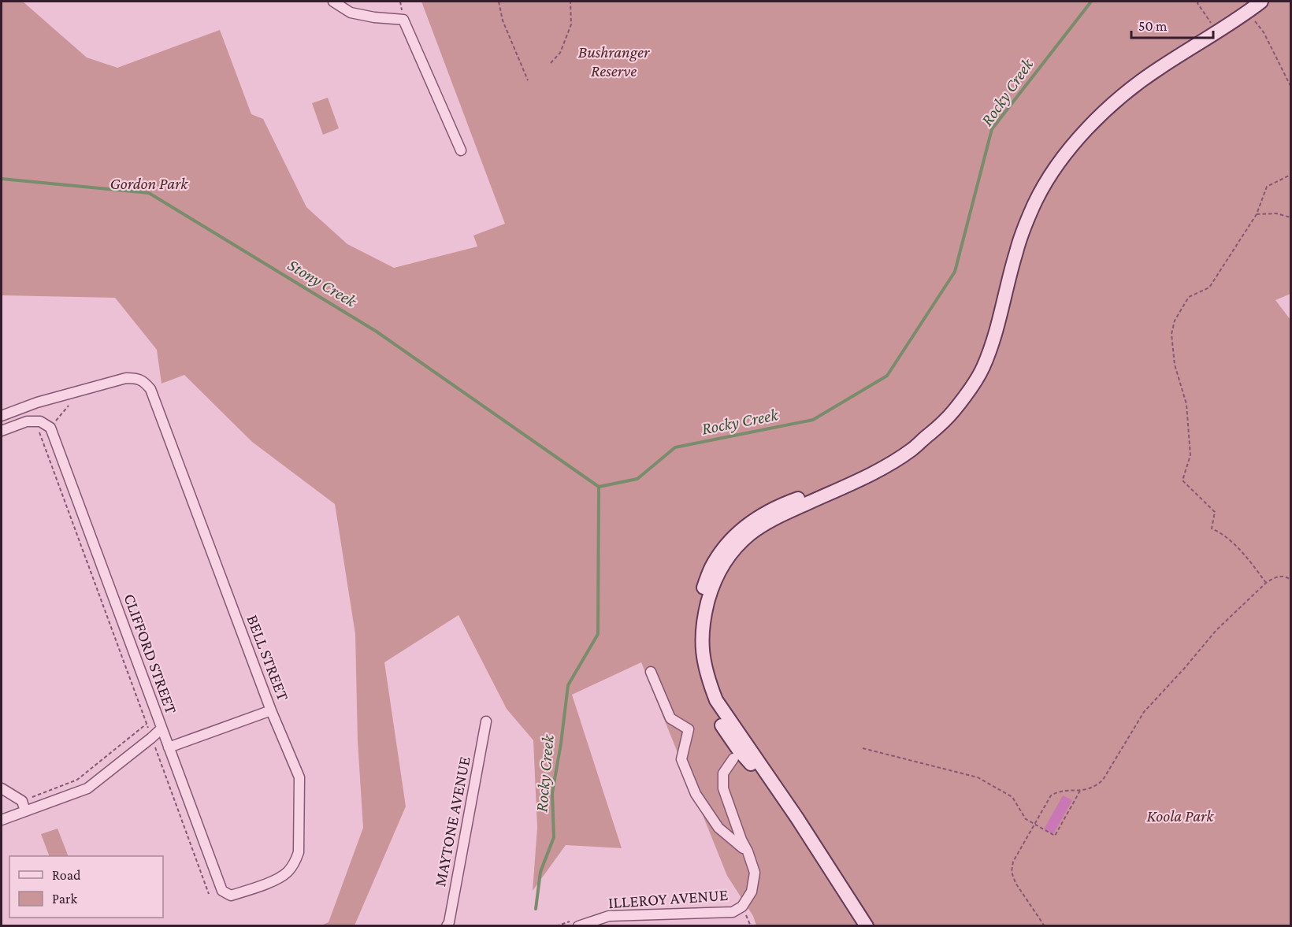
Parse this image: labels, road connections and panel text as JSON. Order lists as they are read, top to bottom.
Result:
{
  "streets": {
    "street": [
      "CLIFFORD STREET",
      "BELL STREET",
      "MAYTONE AVENUE",
      "ILLEROY AVENUE"
    ]
  },
  "crossings": [
    ["CLIFFORD STREET", "BELL STREET"]
  ],
  "water": ["Rocky Creek", "Stony Creek"],
  "parks": ["Bushranger Reserve", "Gordon Park", "Koola Park"],
  "legend": ["Road", "Park"],
  "scale_bar": "50 m"
}
